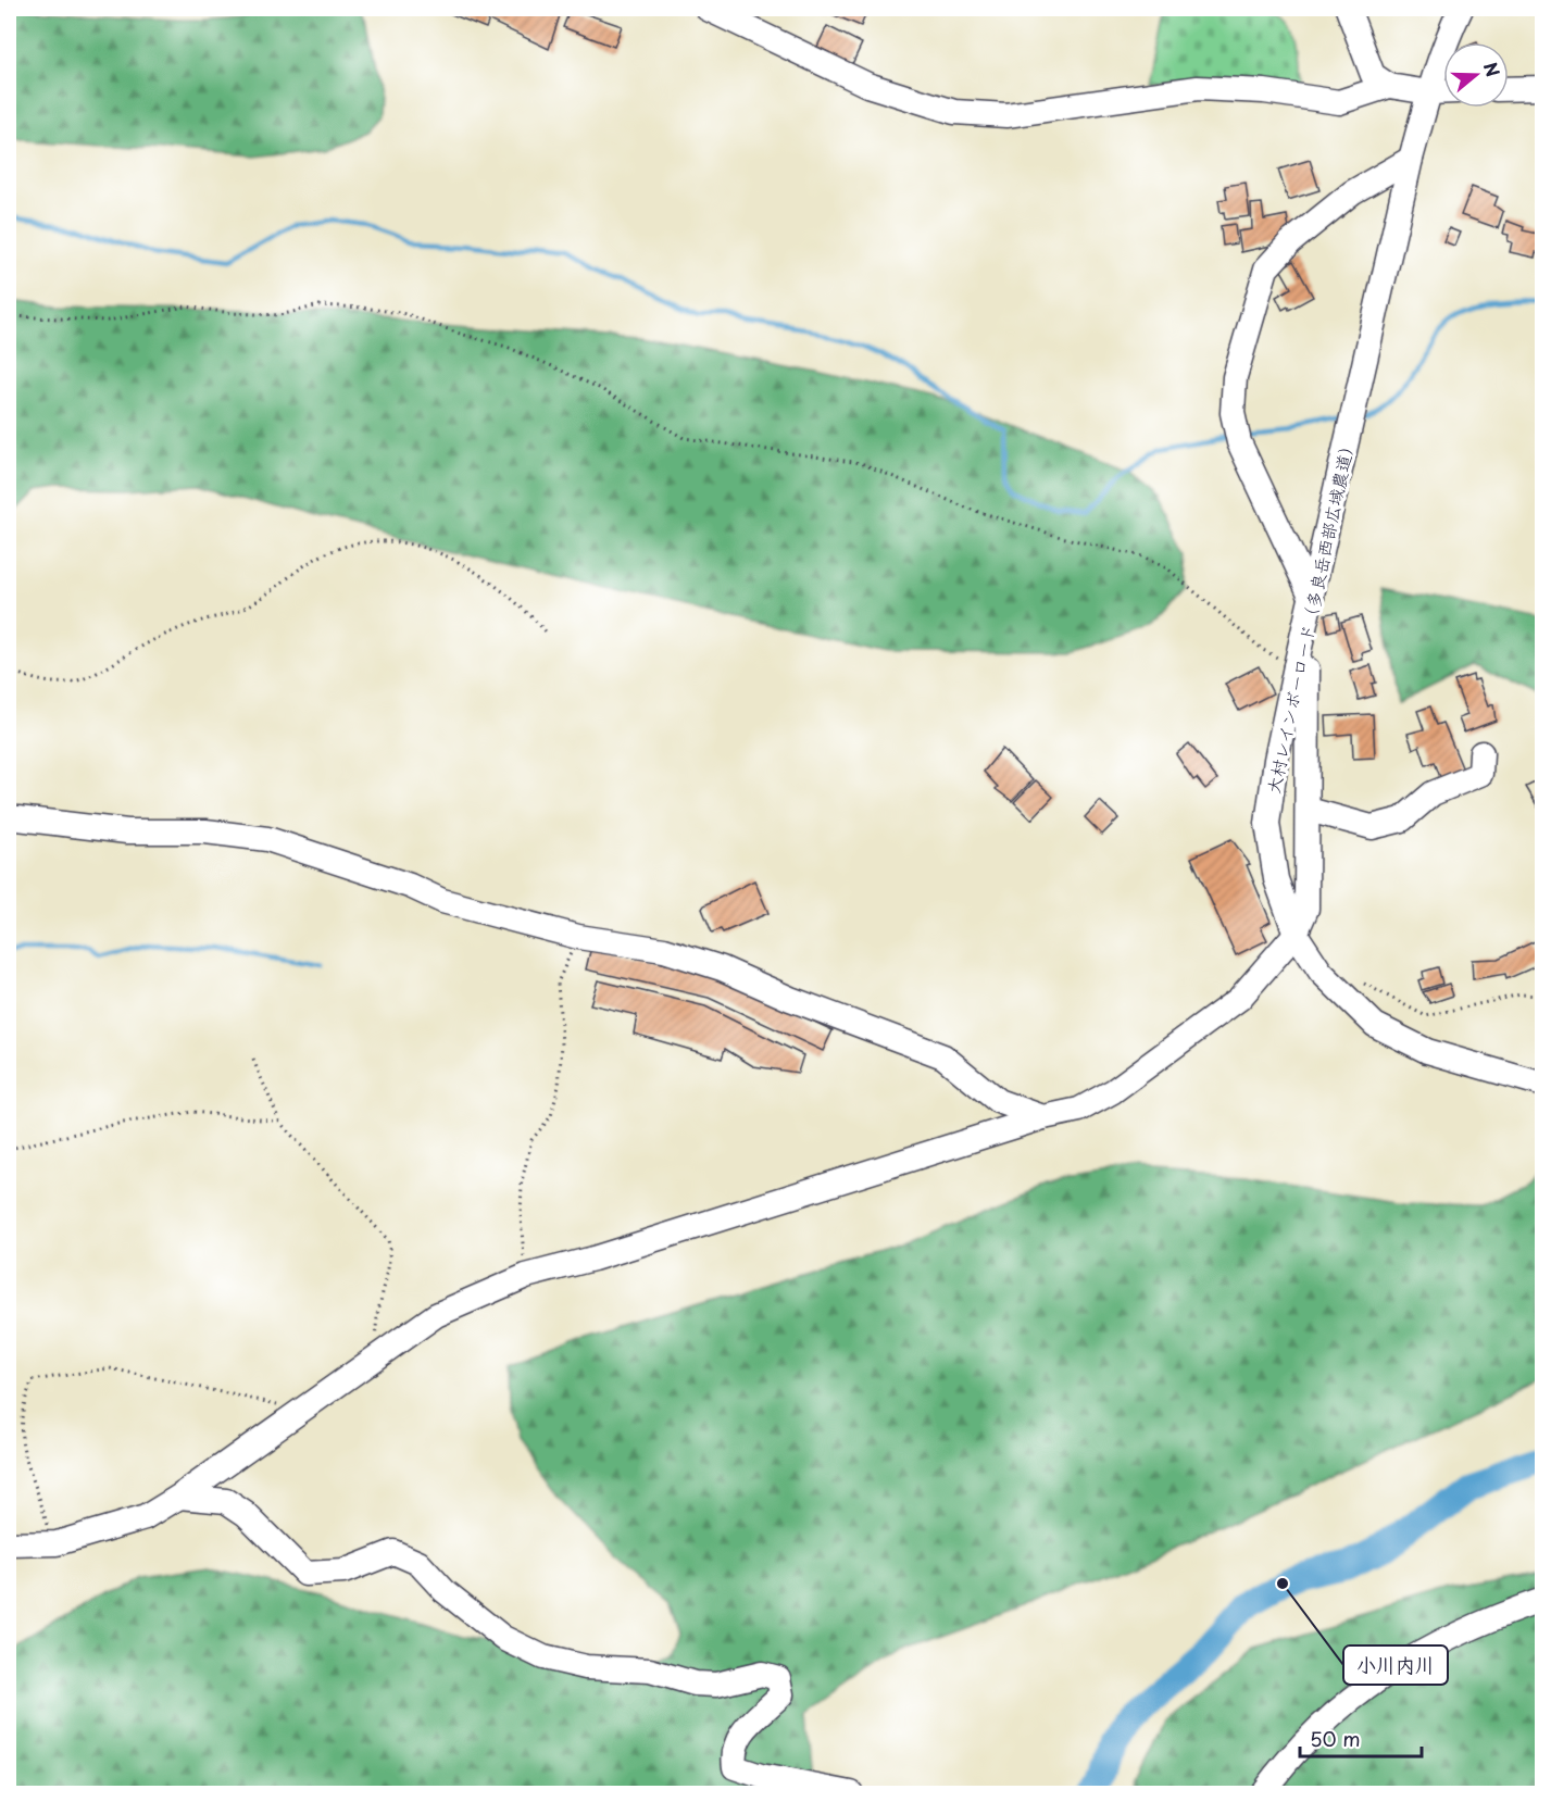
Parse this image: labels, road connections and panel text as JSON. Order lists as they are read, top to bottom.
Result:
{
  "streets": {
    "street": ["大村レインボーロード（多良岳西部広域農道）"]
  },
  "places": ["小川内川"],
  "scale_bar": "50 m",
  "north": "right"
}
